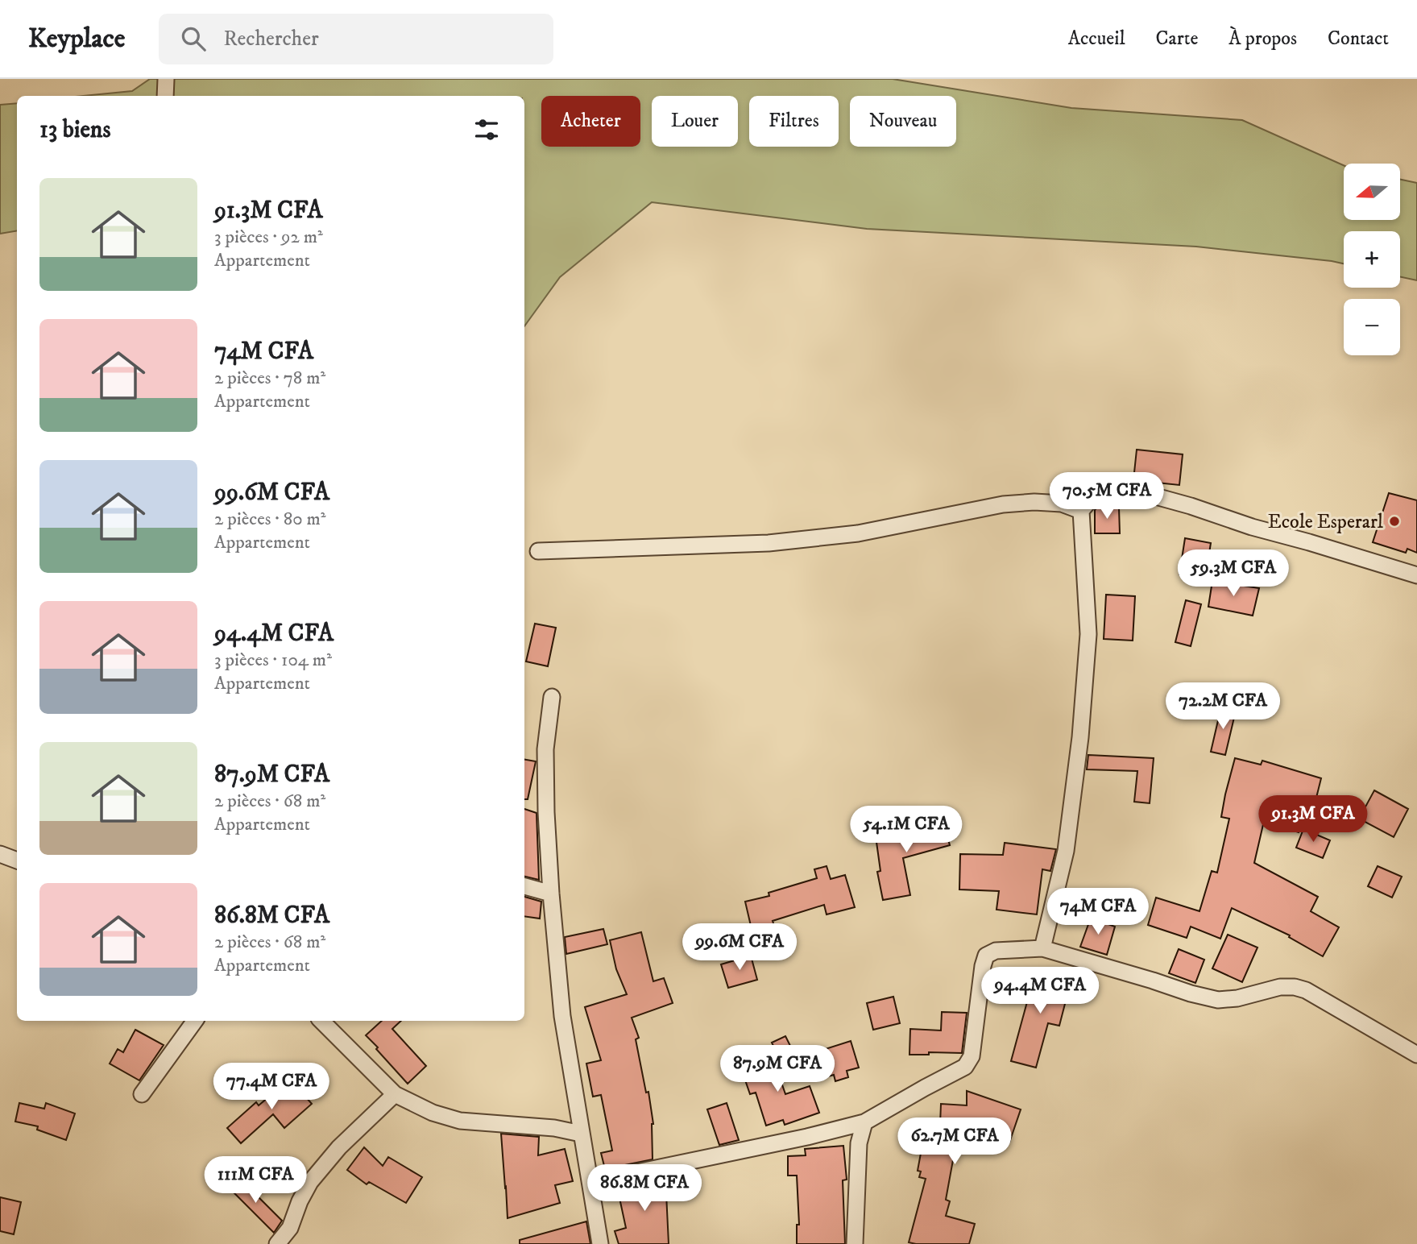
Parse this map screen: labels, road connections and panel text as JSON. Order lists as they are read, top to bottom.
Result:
{
  "places": ["Ecole Esperarl"],
  "north": "left",
  "page": {
    "header": "Keyplace",
    "search": "Rechercher",
    "nav": [
      "Accueil",
      "Carte",
      "À propos",
      "Contact"
    ],
    "chip": [
      "Acheter",
      "Louer",
      "Filtres",
      "Nouveau"
    ],
    "heading": "13 biens",
    "map_buttons": ["+", "−"],
    "list": [
      {
        "name": "91.3M CFA",
        "note": "3 pièces · 92 m² · Appartement"
      },
      {
        "name": "74M CFA",
        "note": "2 pièces · 78 m² · Appartement"
      },
      {
        "name": "99.6M CFA",
        "note": "2 pièces · 80 m² · Appartement"
      },
      {
        "name": "94.4M CFA",
        "note": "3 pièces · 104 m² · Appartement"
      },
      {
        "name": "87.9M CFA",
        "note": "2 pièces · 68 m² · Appartement"
      },
      {
        "name": "86.8M CFA",
        "note": "2 pièces · 68 m² · Appartement"
      }
    ],
    "price": [
      "70.5M CFA",
      "59.3M CFA",
      "72.2M CFA",
      "91.3M CFA",
      "54.1M CFA",
      "74M CFA",
      "99.6M CFA",
      "94.4M CFA",
      "87.9M CFA",
      "77.4M CFA",
      "62.7M CFA",
      "111M CFA",
      "86.8M CFA"
    ]
  }
}
